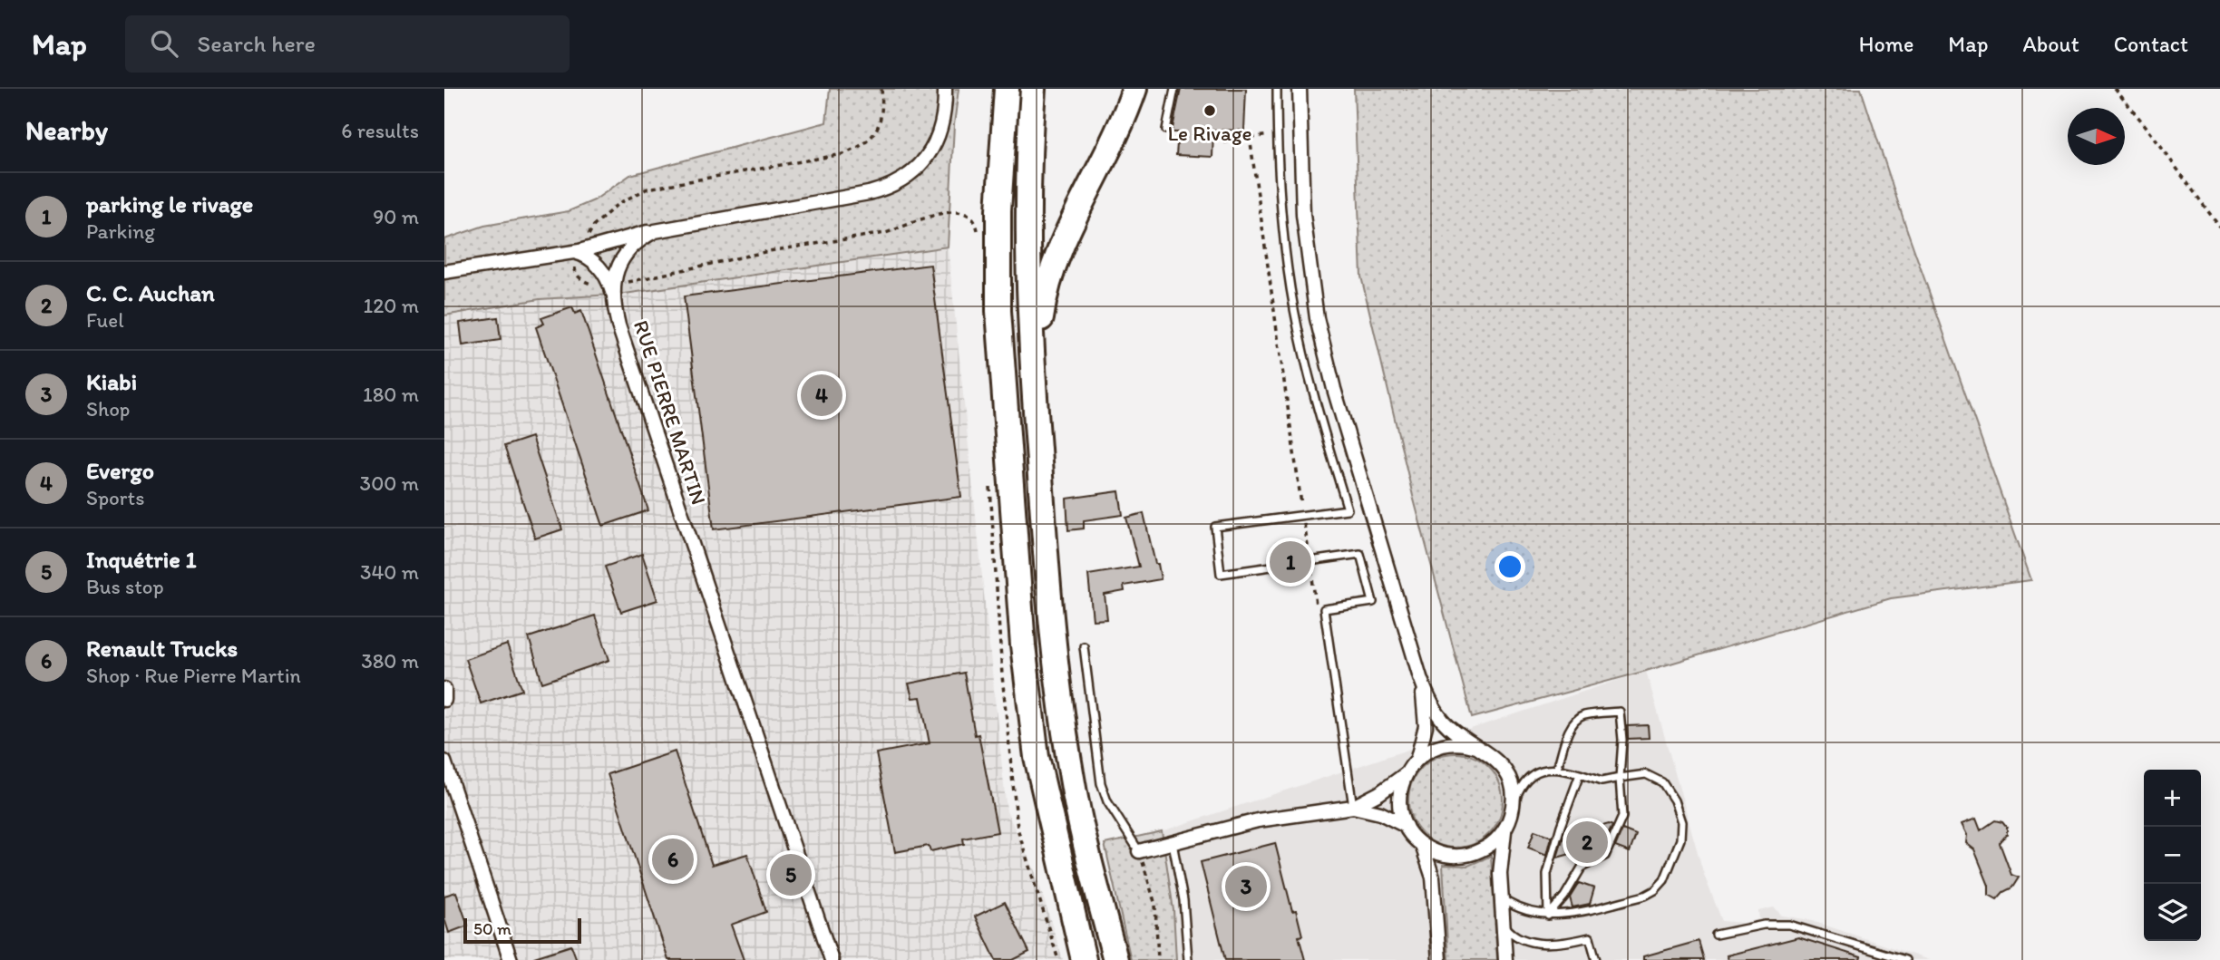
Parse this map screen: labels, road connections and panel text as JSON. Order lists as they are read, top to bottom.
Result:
{
  "streets": {
    "street": ["RUE PIERRE MARTIN"]
  },
  "places": ["Le Rivage"],
  "scale_bar": "50 m",
  "north": "right",
  "page": {
    "header": "Map",
    "search": "Search here",
    "nav": [
      "Home",
      "Map",
      "About",
      "Contact"
    ],
    "heading": ["Nearby", "6 results"],
    "list": [
      {
        "mark": "1",
        "name": "parking le rivage",
        "note": "Parking",
        "value": "90 m"
      },
      {
        "mark": "2",
        "name": "C. C. Auchan",
        "note": "Fuel",
        "value": "120 m"
      },
      {
        "mark": "3",
        "name": "Kiabi",
        "note": "Shop",
        "value": "180 m"
      },
      {
        "mark": "4",
        "name": "Evergo",
        "note": "Sports",
        "value": "300 m"
      },
      {
        "mark": "5",
        "name": "Inquétrie 1",
        "note": "Bus stop",
        "value": "340 m"
      },
      {
        "mark": "6",
        "name": "Renault Trucks",
        "note": "Shop · Rue Pierre Martin",
        "value": "380 m"
      }
    ],
    "pins": [
      "4",
      "1",
      "2",
      "6",
      "5",
      "3"
    ],
    "map_buttons": ["+", "−"],
    "scale": "50 m"
  }
}
